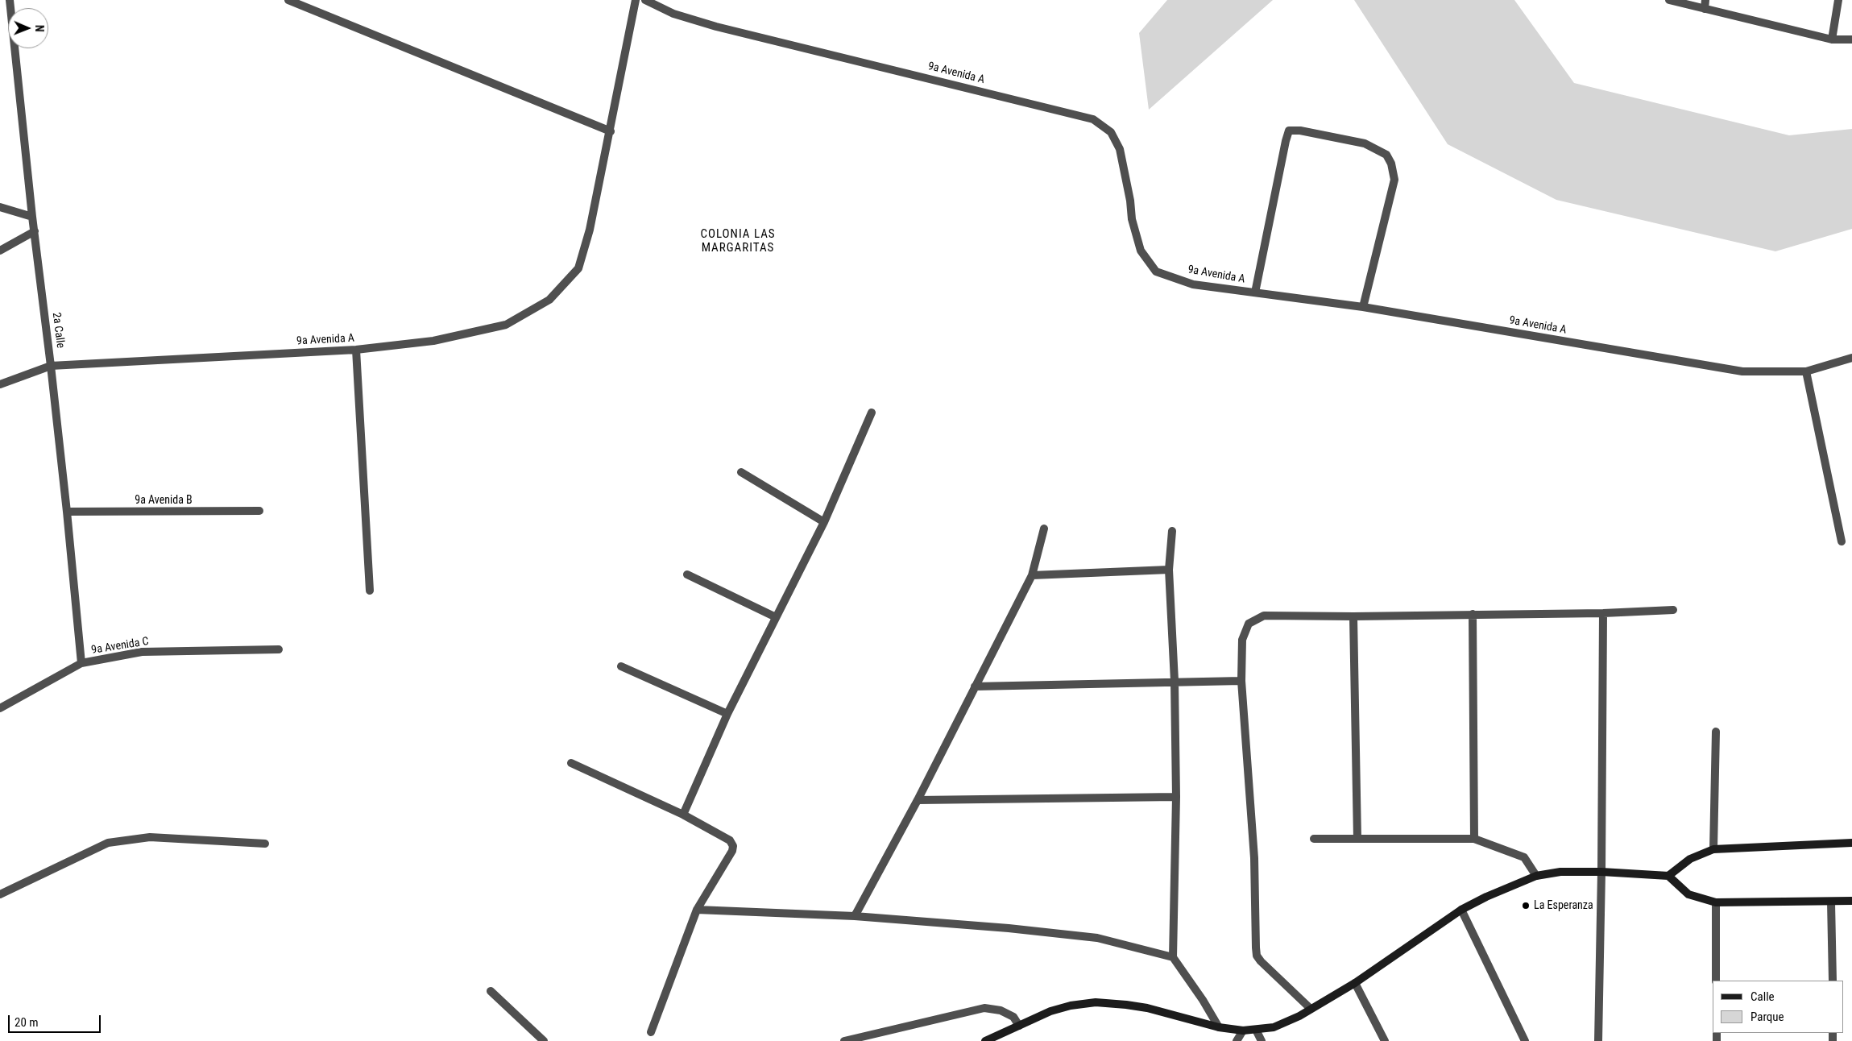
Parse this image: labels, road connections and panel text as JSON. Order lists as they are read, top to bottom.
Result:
{
  "streets": {
    "street": [
      "9a Avenida A",
      "2a Calle",
      "9a Avenida B",
      "9a Avenida C"
    ]
  },
  "crossings": [
    ["9a Avenida A", "2a Calle"],
    ["2a Calle", "9a Avenida B"],
    ["2a Calle", "9a Avenida C"]
  ],
  "districts": ["COLONIA LAS MARGARITAS"],
  "places": ["La Esperanza"],
  "legend": ["Calle", "Parque"],
  "scale_bar": "20 m",
  "north": "right"
}
